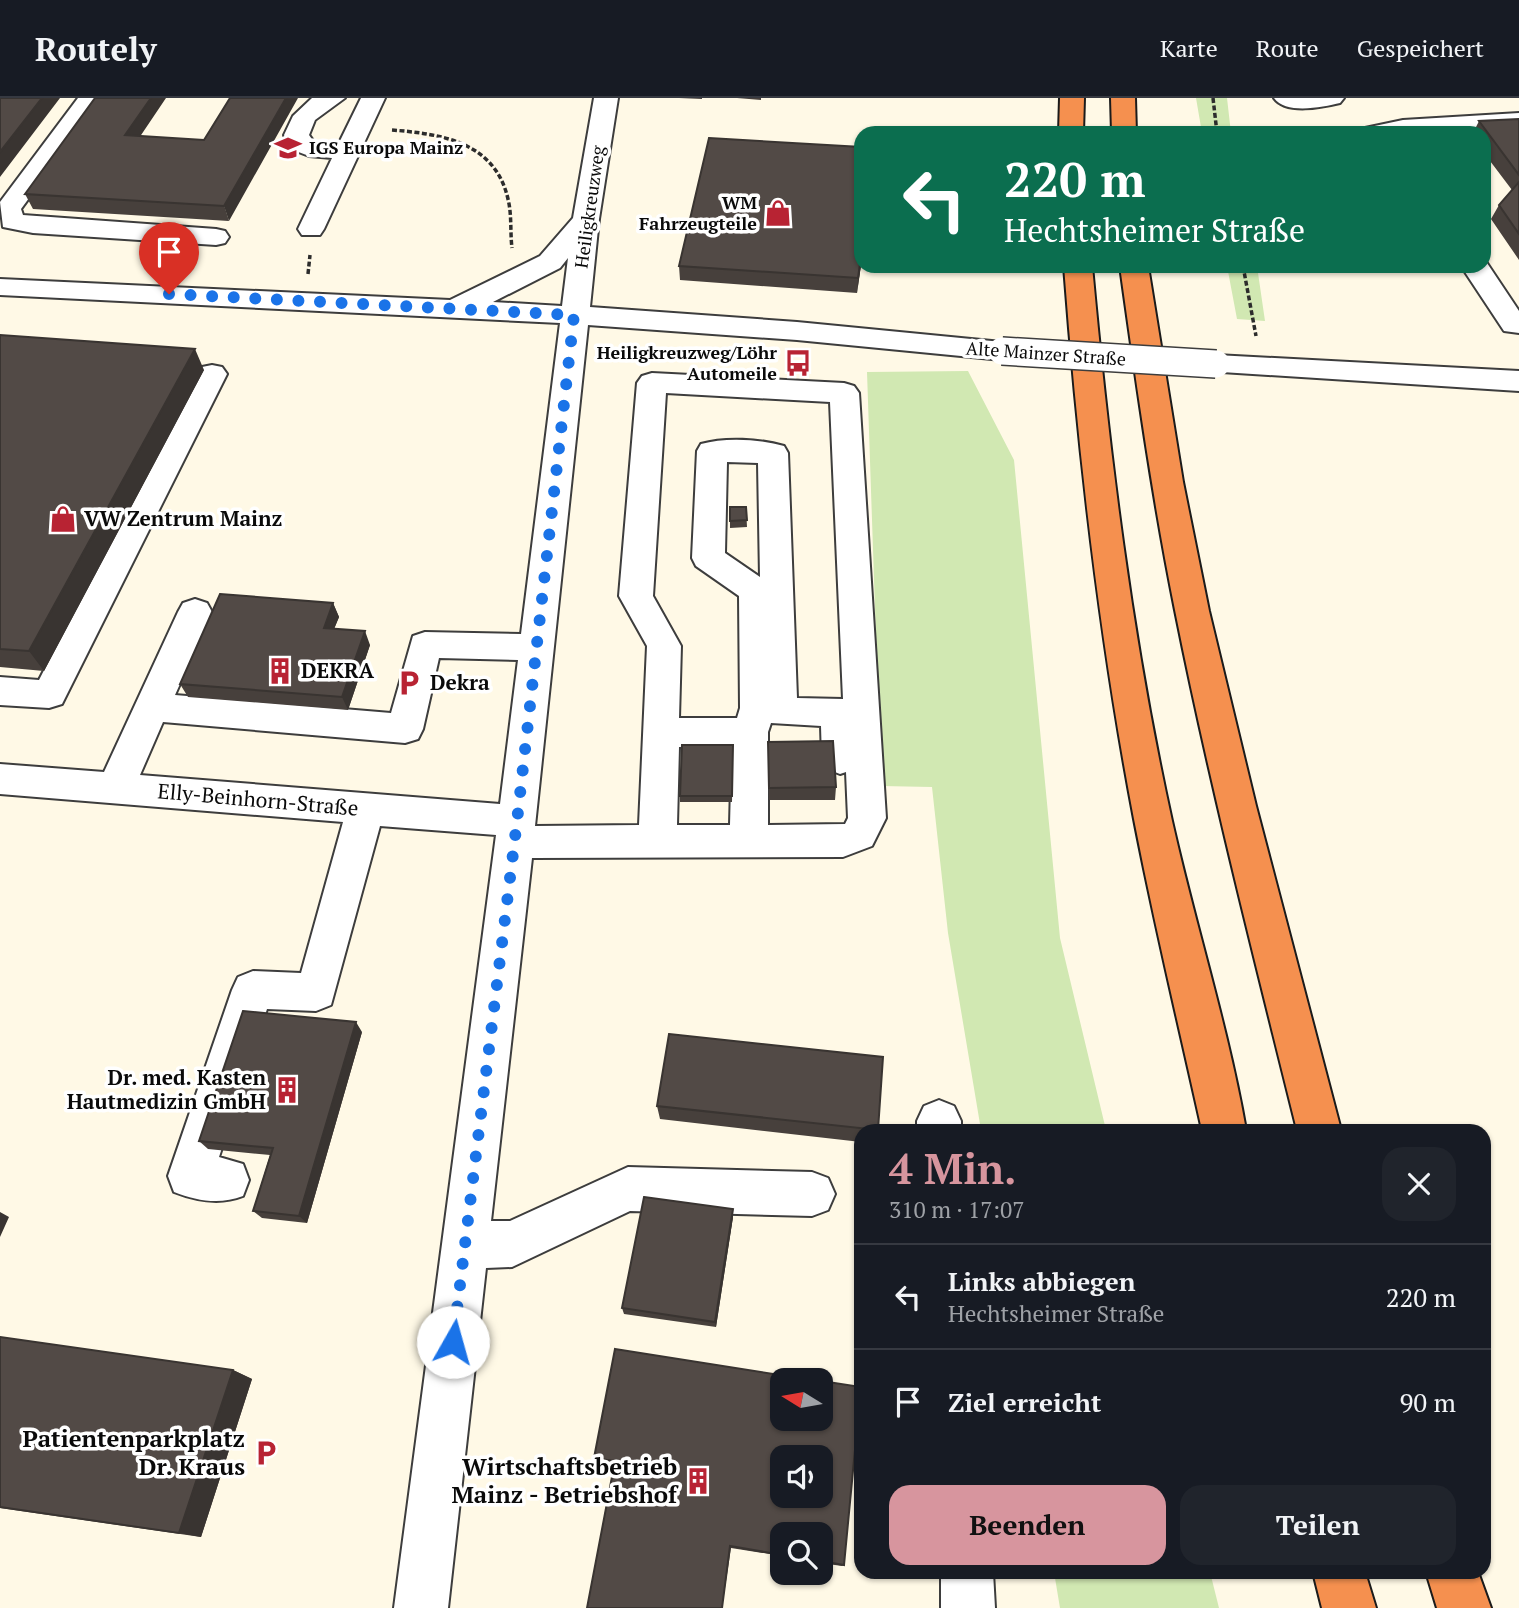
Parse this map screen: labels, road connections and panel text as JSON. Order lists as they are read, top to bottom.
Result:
{
  "streets": {
    "street": ["Heiligkreuzweg", "Alte Mainzer Straße", "Elly-Beinhorn-Straße"]
  },
  "crossings": [
    ["Heiligkreuzweg", "Alte Mainzer Straße"],
    ["Heiligkreuzweg", "Elly-Beinhorn-Straße"]
  ],
  "places": {
    "school or university": ["IGS Europa Mainz"],
    "shop": ["WM Fahrzeugteile", "VW Zentrum Mainz"],
    "bus stop": ["Heiligkreuzweg/Löhr Automeile"],
    "building": ["DEKRA", "Dr. med. Kasten Hautmedizin GmbH", "Wirtschaftsbetrieb Mainz - Betriebshof"],
    "parking": ["Dekra", "Patientenparkplatz Dr. Kraus"]
  },
  "north": "left",
  "page": {
    "header": "Routely",
    "nav": ["Karte", "Route", "Gespeichert"],
    "turn": ["220 m", "Hechtsheimer Straße"],
    "heading": ["4 Min.", "310 m · 17:07"],
    "list": [
      {
        "name": "Links abbiegen",
        "note": "Hechtsheimer Straße",
        "value": "220 m"
      },
      {
        "name": "Ziel erreicht",
        "value": "90 m"
      }
    ],
    "buttons": ["Beenden", "Teilen"]
  }
}
